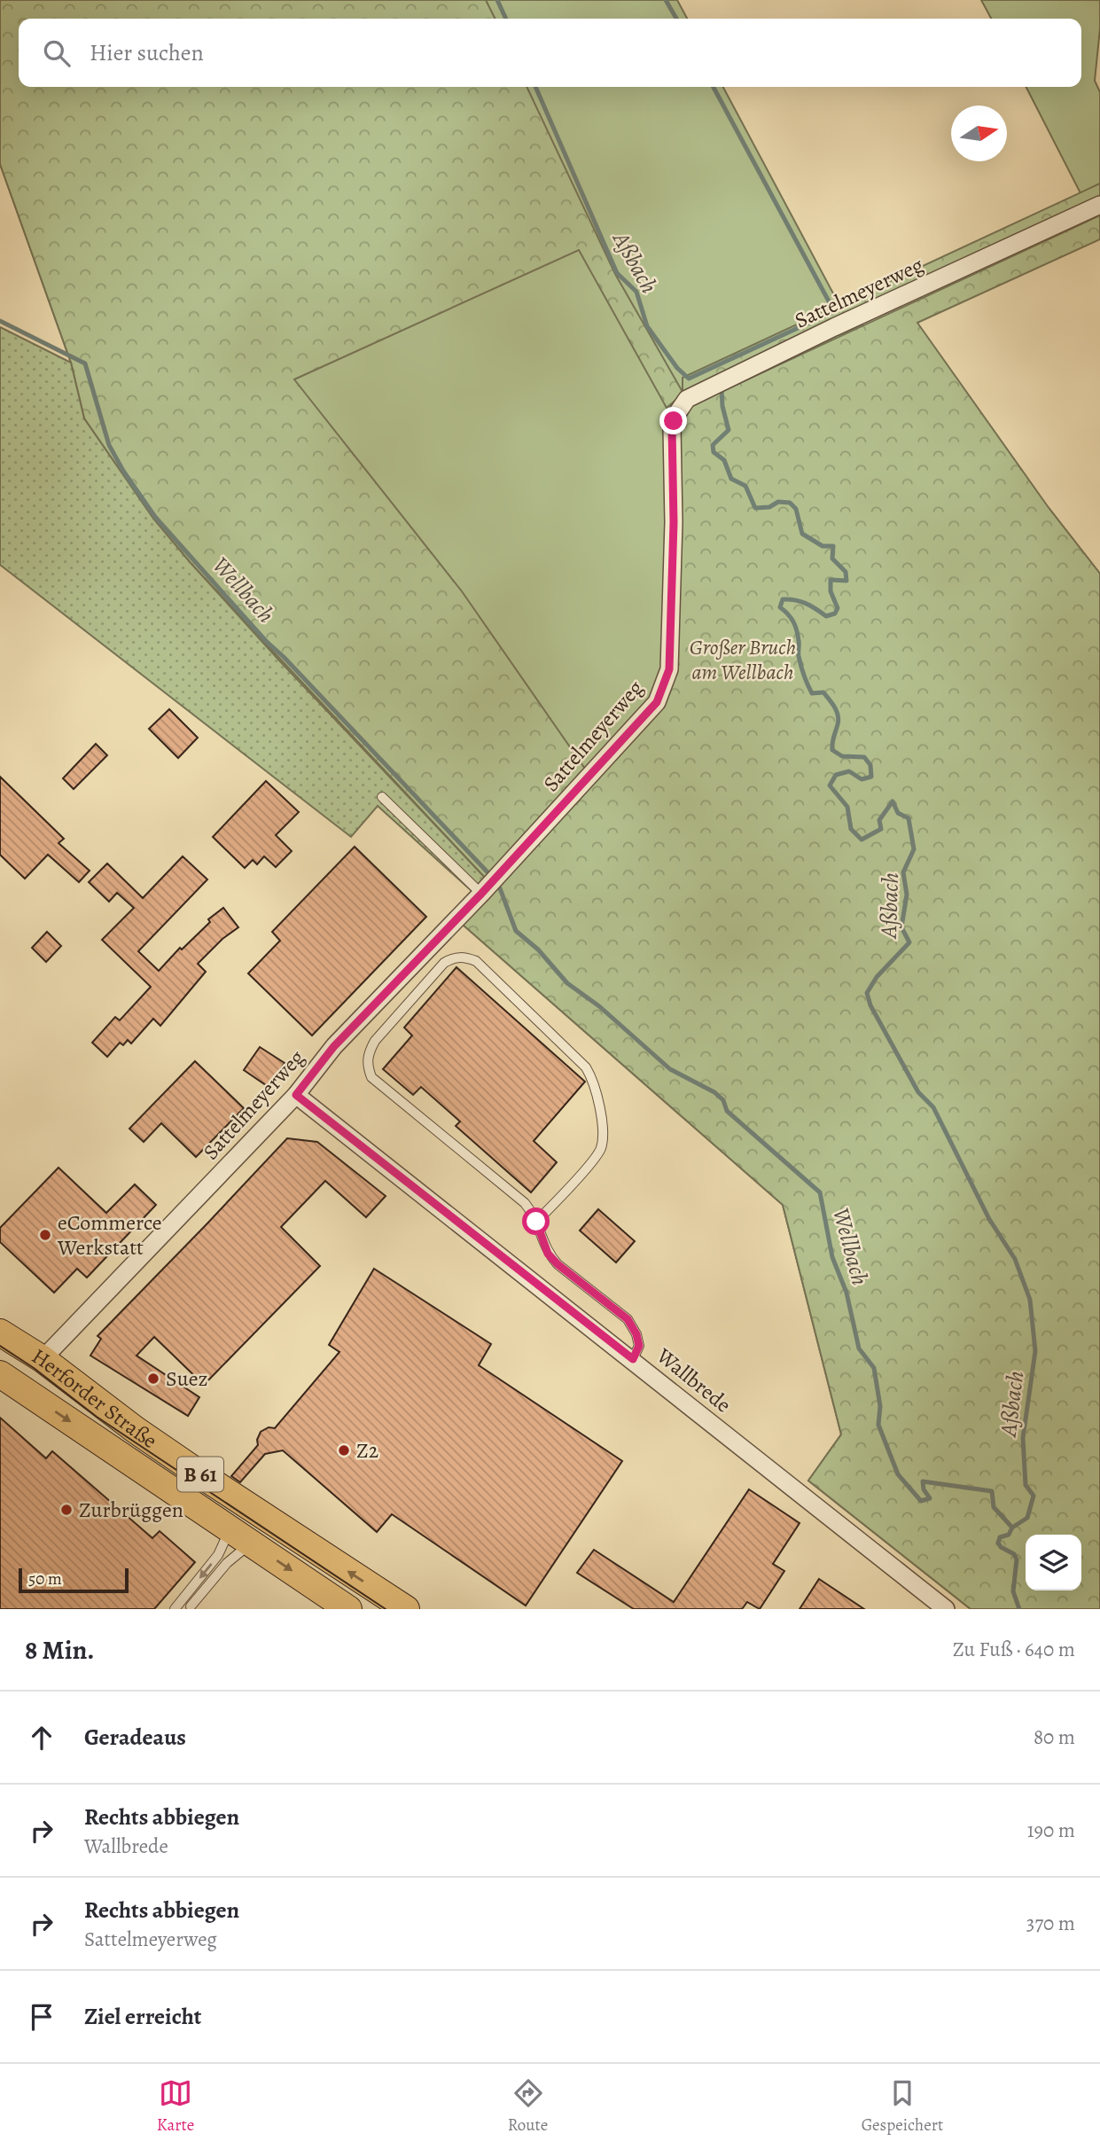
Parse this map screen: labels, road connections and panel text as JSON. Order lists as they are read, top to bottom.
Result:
{
  "streets": {
    "main road": ["Herforder Straße", "B 61"],
    "street": ["Sattelmeyerweg", "Wallbrede"]
  },
  "crossings": [
    ["Sattelmeyerweg", "Wallbrede"],
    ["Sattelmeyerweg", "Herforder Straße"]
  ],
  "water": ["Aßbach", "Wellbach"],
  "parks": ["Großer Bruch am Wellbach"],
  "places": [
    "eCommerce Werkstatt",
    "Suez",
    "Z2",
    "Zurbrüggen"
  ],
  "scale_bar": "50 m",
  "north": "right",
  "page": {
    "search": "Hier suchen",
    "scale": "50 m",
    "heading": ["8 Min.", "Zu Fuß · 640 m"],
    "list": [
      ["Geradeaus", "80 m"],
      ["Rechts abbiegen", "Wallbrede", "190 m"],
      ["Rechts abbiegen", "Sattelmeyerweg", "370 m"],
      "Ziel erreicht"
    ],
    "nav": ["Karte", "Route", "Gespeichert"]
  }
}
